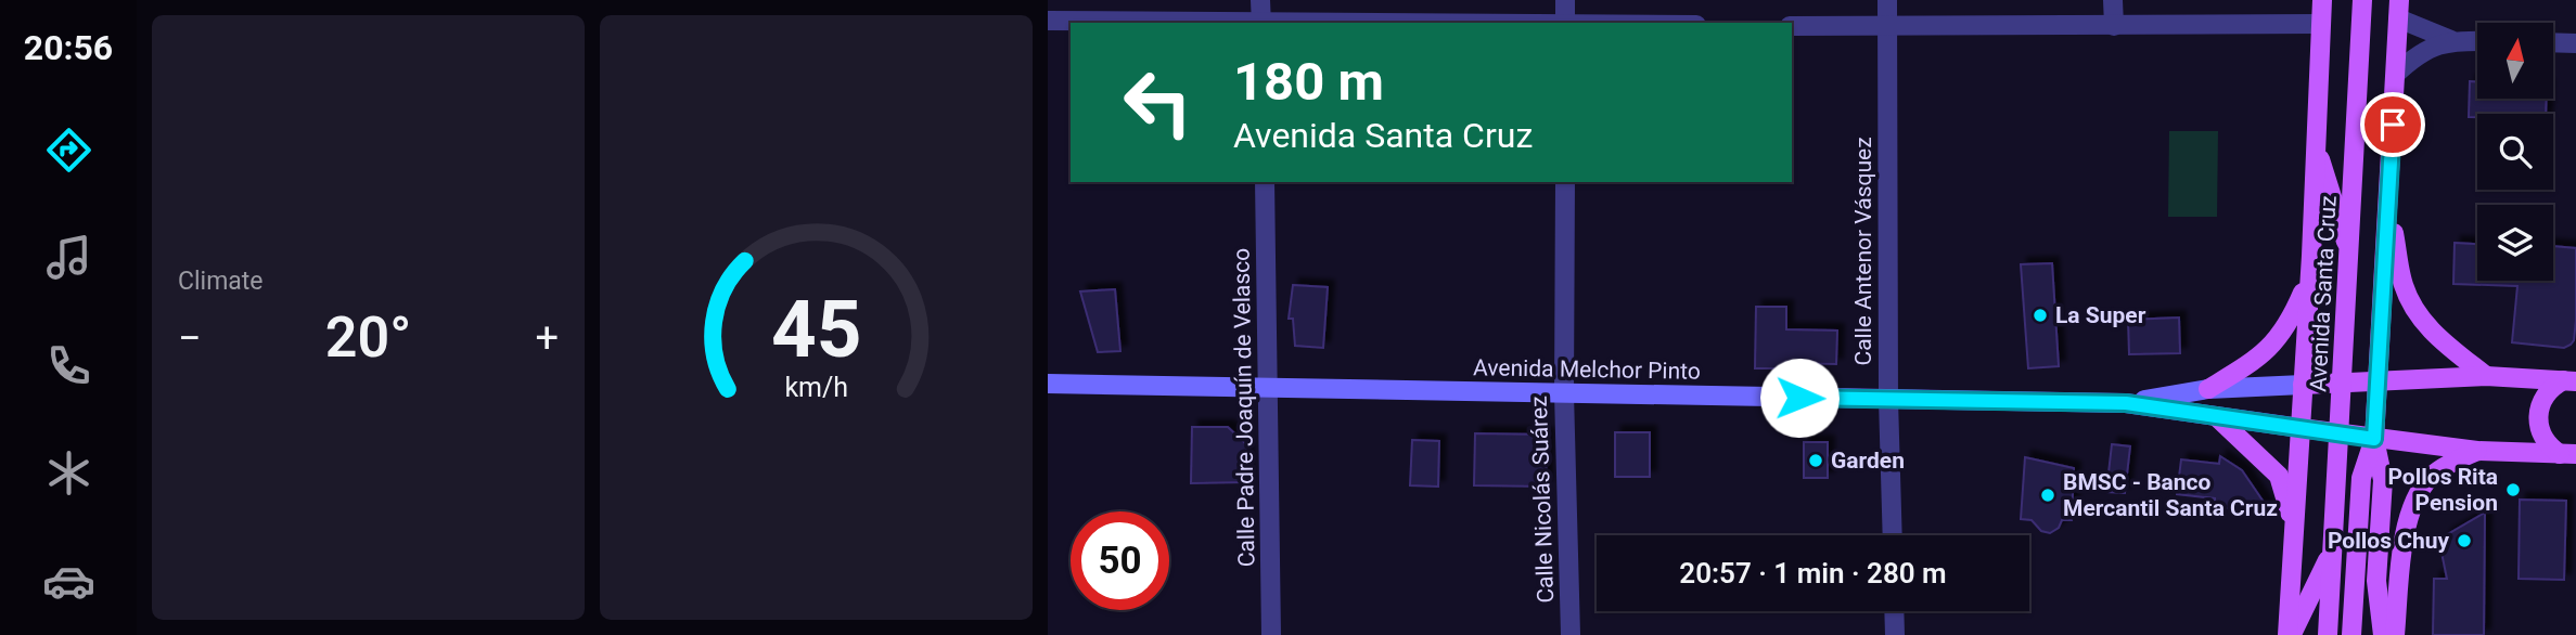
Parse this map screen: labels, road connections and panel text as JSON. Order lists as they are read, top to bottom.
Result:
{
  "streets": {
    "main road": ["Avenida Santa Cruz", "Avenida Melchor Pinto"],
    "street": ["Calle Antenor Vásquez", "Calle Padre Joaquín de Velasco", "Calle Nicolás Suárez"]
  },
  "crossings": [
    ["Calle Antenor Vásquez", "Avenida Melchor Pinto"],
    ["Avenida Santa Cruz", "Avenida Melchor Pinto"],
    ["Avenida Melchor Pinto", "Calle Padre Joaquín de Velasco"],
    ["Avenida Melchor Pinto", "Calle Nicolás Suárez"]
  ],
  "places": [
    "La Super",
    "Garden",
    "Pollos Rita Pension",
    "BMSC - Banco Mercantil Santa Cruz",
    "Pollos Chuy"
  ],
  "north": "top",
  "page": {
    "tabs": "20:56",
    "tile": "Climate",
    "turn": ["180 m", "Avenida Santa Cruz"],
    "heat": ["−", "20°", "+"],
    "limit": "50",
    "trip": "20:57 · 1 min · 280 m",
    "gauge": ["45", "km/h"]
  }
}
